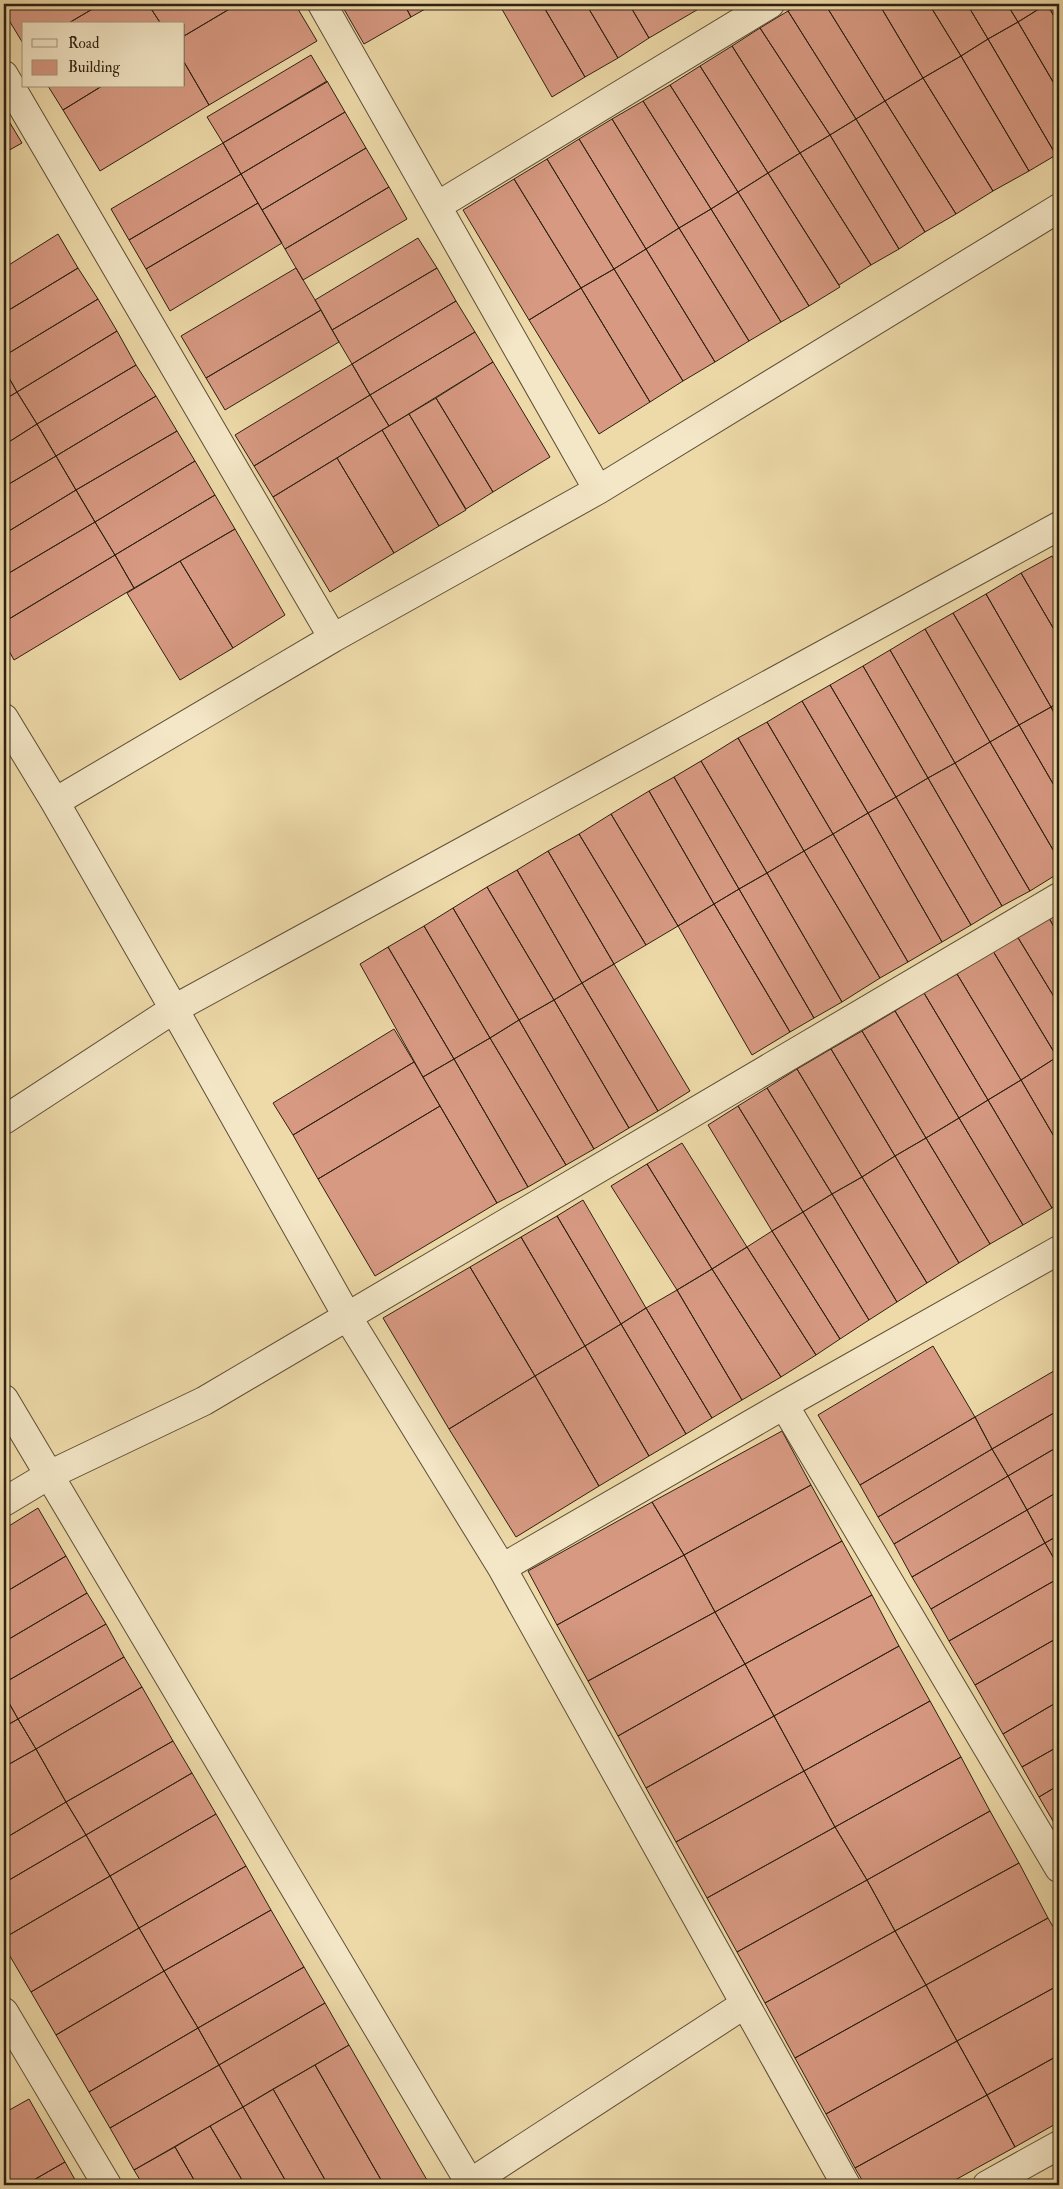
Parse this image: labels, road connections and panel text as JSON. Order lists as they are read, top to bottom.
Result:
{
  "legend": ["Road", "Building"]
}
